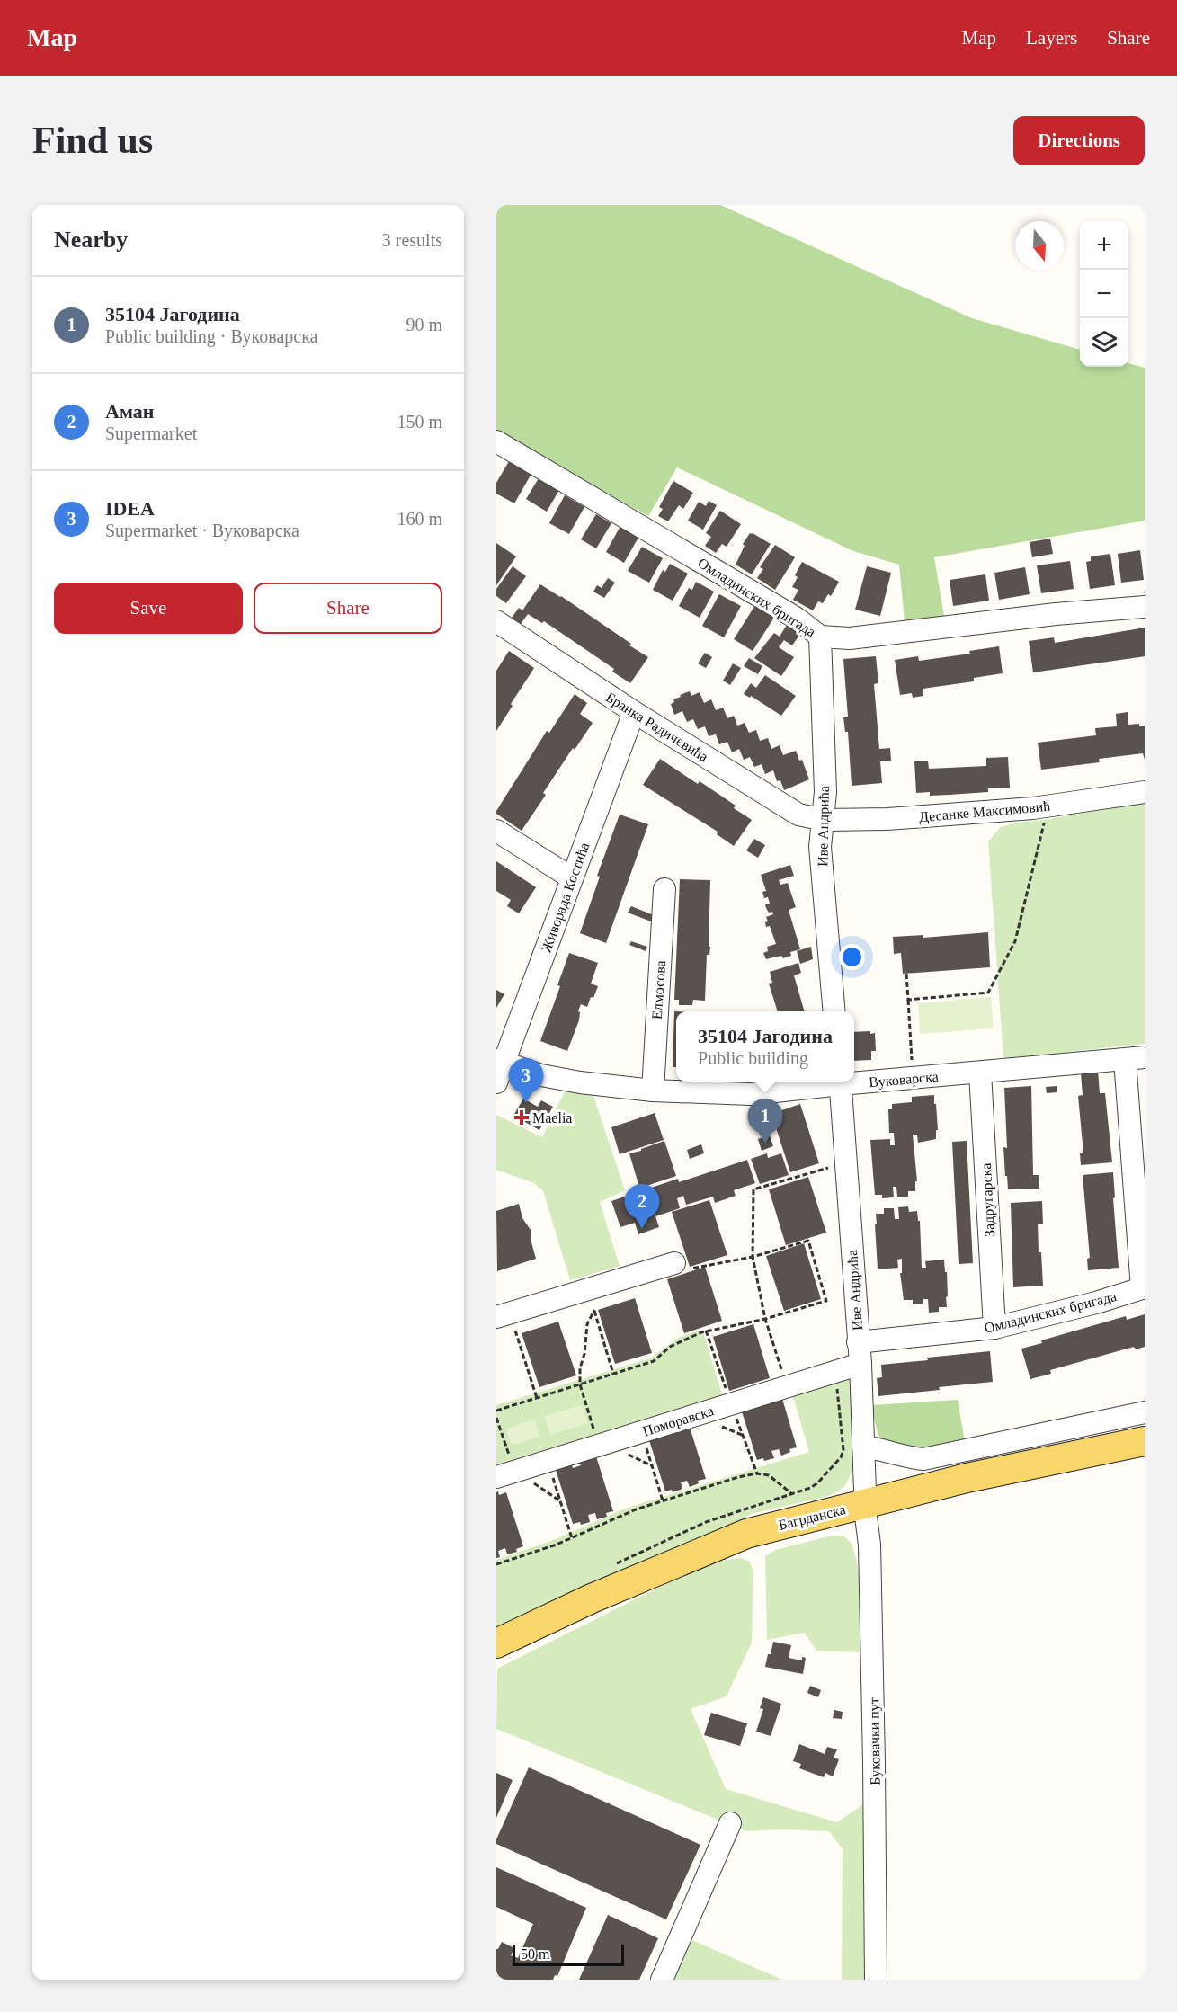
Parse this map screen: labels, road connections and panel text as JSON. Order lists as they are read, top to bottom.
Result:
{
  "streets": {
    "main road": ["Багрданска"],
    "street": [
      "Омладинских бригада",
      "Бранка Радичевића",
      "Десанке Максимовић",
      "Иве Андрића",
      "Живорада Костића",
      "Елмосова",
      "Вуковарска",
      "Задругарска",
      "Поморавска",
      "Буковачки пут"
    ]
  },
  "crossings": [
    ["Омладинских бригада", "Иве Андрића"],
    ["Омладинских бригада", "Задругарска"],
    ["Омладинских бригада", "Поморавска"],
    ["Бранка Радичевића", "Десанке Максимовић"],
    ["Бранка Радичевића", "Иве Андрића"],
    ["Бранка Радичевића", "Живорада Костића"],
    ["Десанке Максимовић", "Иве Андрића"],
    ["Иве Андрића", "Поморавска"],
    ["Иве Андрића", "Багрданска"],
    ["Иве Андрића", "Буковачки пут"],
    ["Живорада Костића", "Вуковарска"],
    ["Елмосова", "Вуковарска"],
    ["Вуковарска", "Задругарска"],
    ["Багрданска", "Буковачки пут"]
  ],
  "places": {
    "health": ["Maelia"]
  },
  "scale_bar": "50 m",
  "north": "bottom",
  "page": {
    "header": "Map",
    "nav": ["Map", "Layers", "Share"],
    "buttons": [
      "Directions",
      ["Save", "Share"]
    ],
    "title": "Find us",
    "heading": ["Nearby", "3 results"],
    "map_buttons": ["+", "−"],
    "list": [
      {
        "mark": "1",
        "name": "35104 Јагодина",
        "note": "Public building · Вуковарска",
        "value": "90 m"
      },
      {
        "mark": "2",
        "name": "Аман",
        "note": "Supermarket",
        "value": "150 m"
      },
      {
        "mark": "3",
        "name": "IDEA",
        "note": "Supermarket · Вуковарска",
        "value": "160 m"
      }
    ],
    "popup": ["35104 Јагодина", "Public building"],
    "pins": ["3", "1", "2"],
    "scale": "50 m"
  }
}
